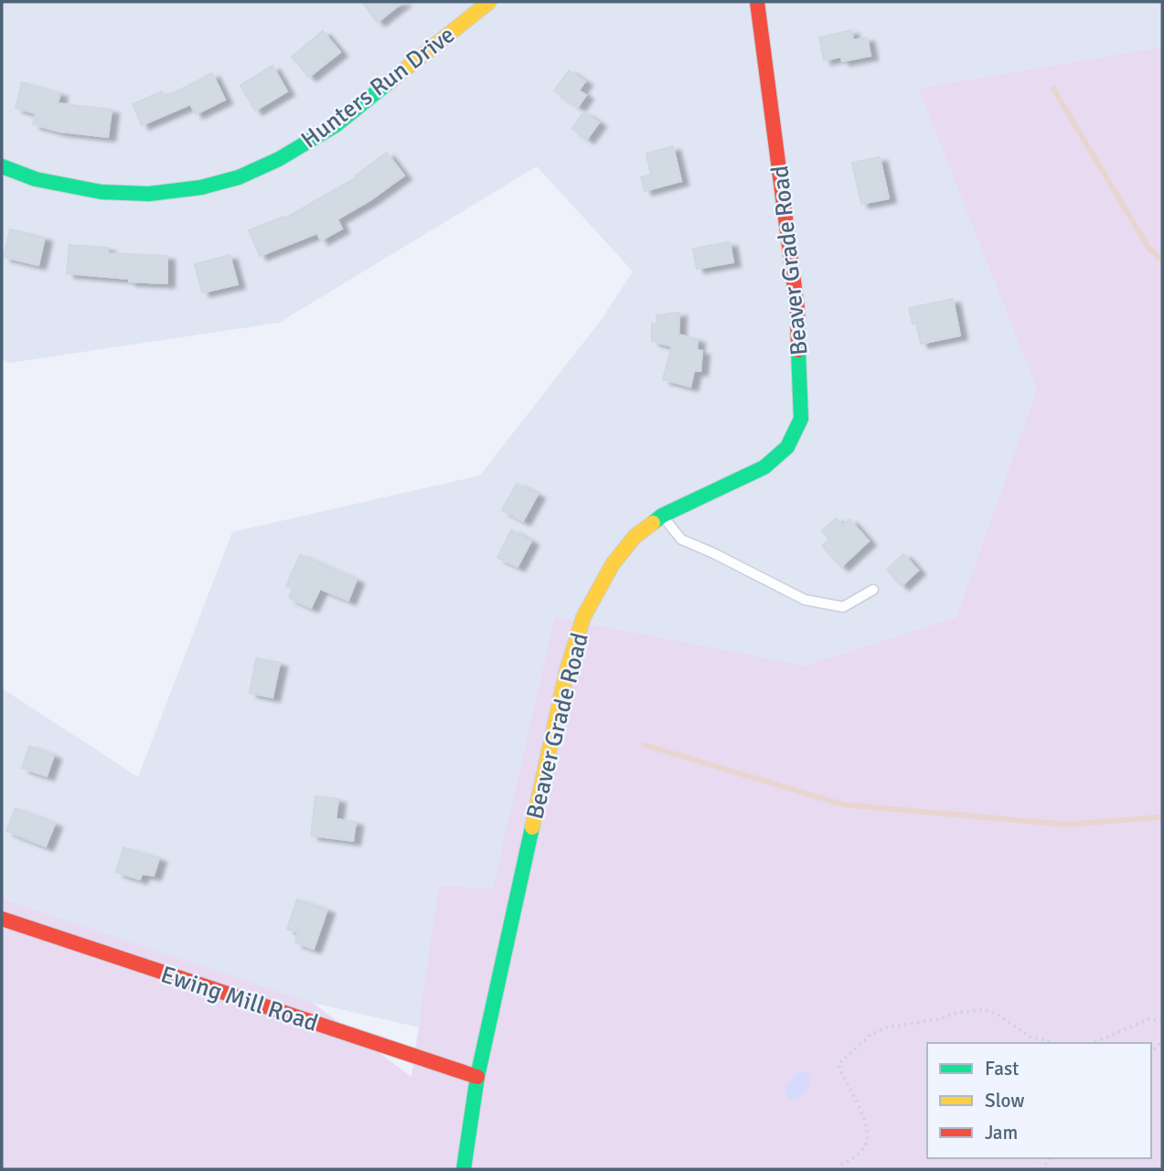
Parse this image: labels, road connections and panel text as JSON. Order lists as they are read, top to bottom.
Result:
{
  "streets": {
    "main road": ["Hunters Run Drive", "Beaver Grade Road", "Ewing Mill Road"]
  },
  "crossings": [
    ["Beaver Grade Road", "Ewing Mill Road"]
  ],
  "legend": ["Fast", "Slow", "Jam"]
}
